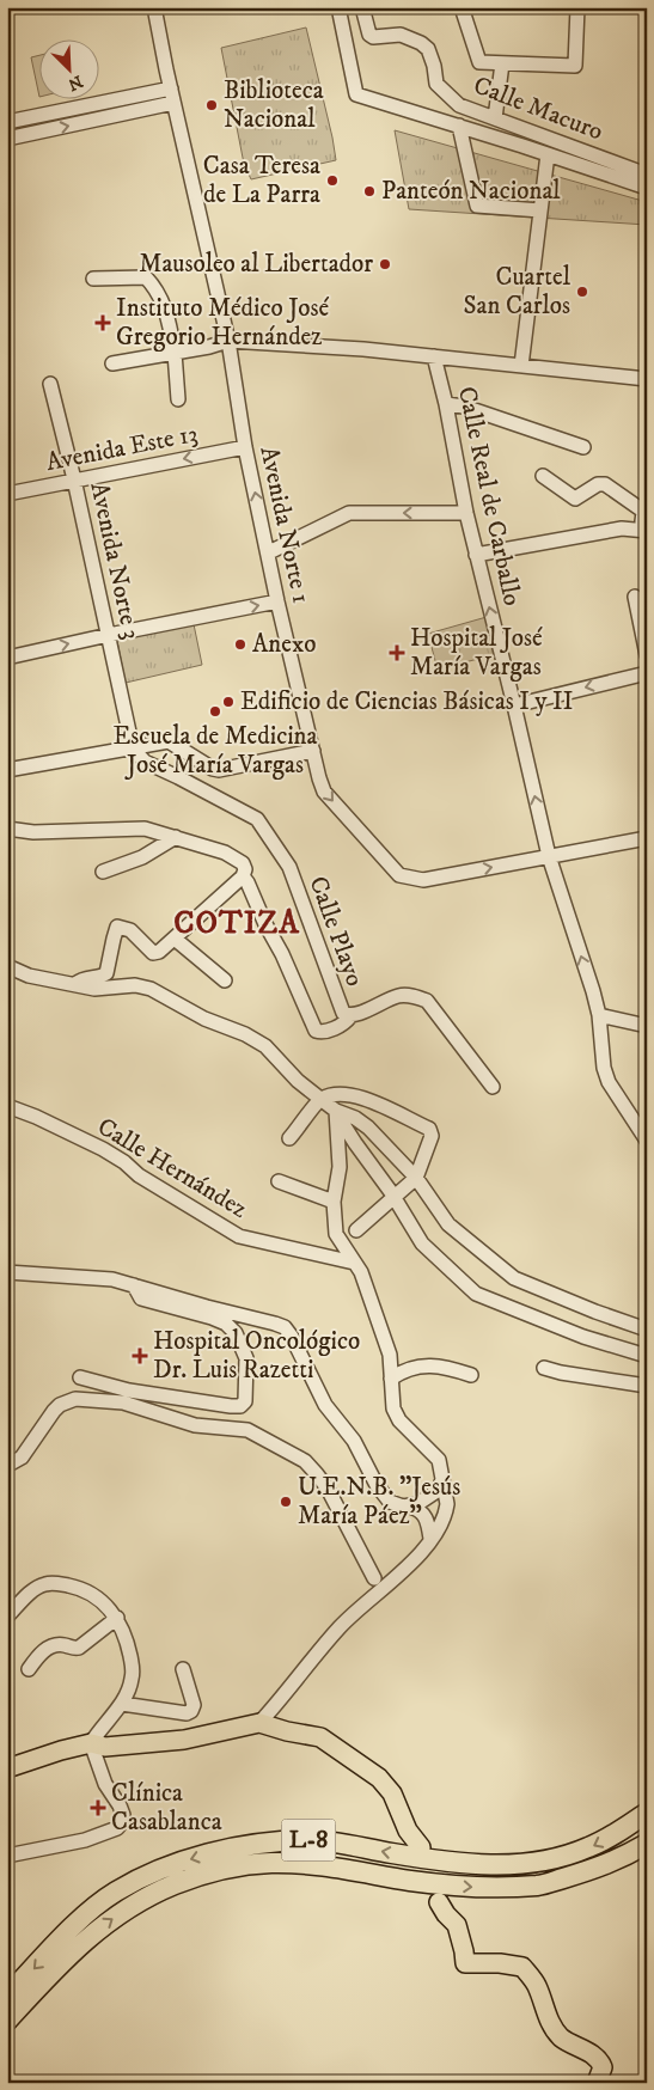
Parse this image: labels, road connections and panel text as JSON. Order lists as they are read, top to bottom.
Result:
{
  "streets": {
    "highway": ["L-8"],
    "street": [
      "Calle Macuro",
      "Avenida Este 13",
      "Calle Real de Carballo",
      "Avenida Norte 1",
      "Avenida Norte 3",
      "Calle Playo",
      "Calle Hernández"
    ]
  },
  "crossings": [
    ["Avenida Este 13", "Avenida Norte 1"],
    ["Avenida Este 13", "Avenida Norte 3"],
    ["Calle Real de Carballo", "Avenida Norte 1"],
    ["Avenida Norte 3", "Calle Playo"]
  ],
  "one_way": ["Calle Real de Carballo"],
  "districts": ["COTIZA"],
  "places": {
    "other": [
      "Biblioteca Nacional",
      "Casa Teresa de La Parra",
      "Panteón Nacional",
      "Mausoleo al Libertador",
      "Cuartel San Carlos",
      "Anexo",
      "Edificio de Ciencias Básicas I y II",
      "Escuela de Medicina José María Vargas",
      "U.E.N.B. \"Jesús María Páez\""
    ],
    "health": [
      "Instituto Médico José Gregorio Hernández",
      "Hospital José María Vargas",
      "Hospital Oncológico Dr. Luis Razetti",
      "Clínica Casablanca"
    ]
  },
  "north": "bottom right"
}
